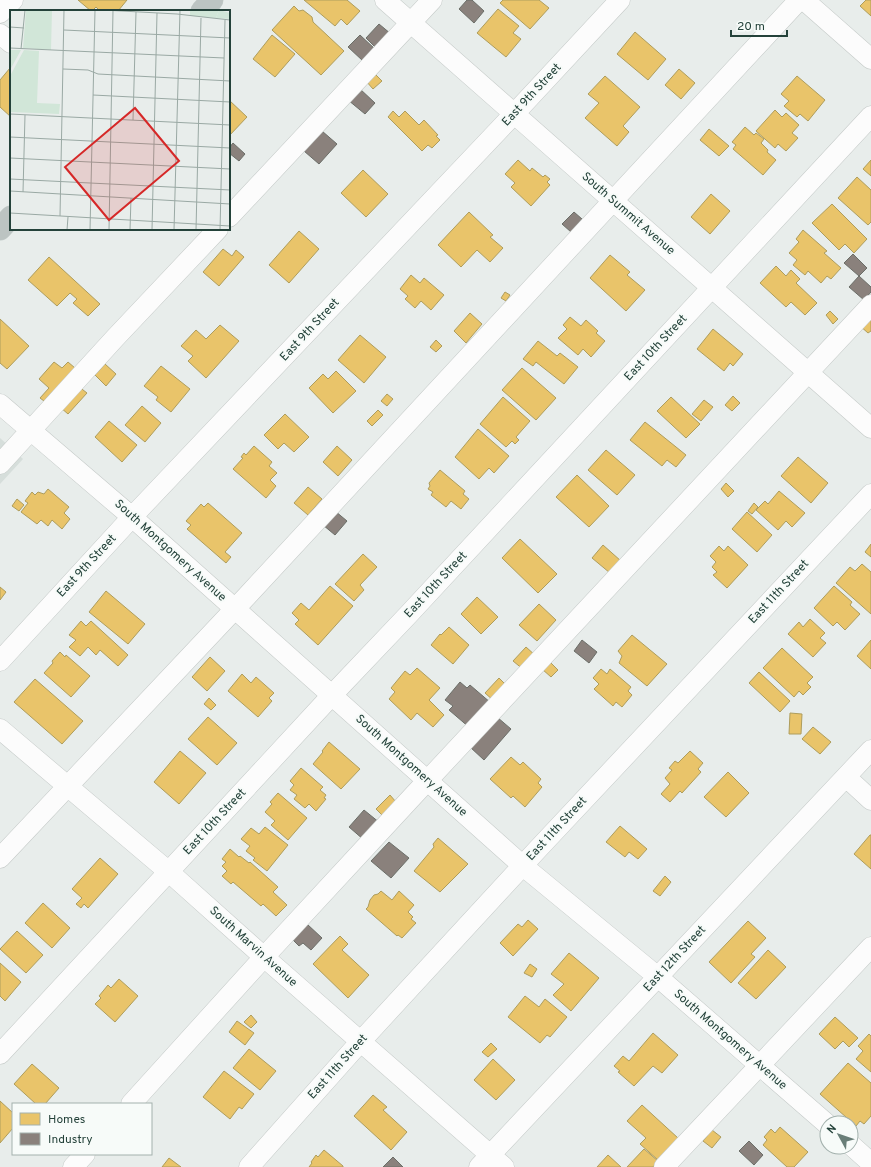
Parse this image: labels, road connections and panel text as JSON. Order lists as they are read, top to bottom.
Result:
{
  "streets": {
    "street": [
      "East 9th Street",
      "South Summit Avenue",
      "East 10th Street",
      "South Montgomery Avenue",
      "East 11th Street",
      "South Marvin Avenue",
      "East 12th Street"
    ]
  },
  "crossings": [
    ["East 9th Street", "South Summit Avenue"],
    ["East 9th Street", "South Montgomery Avenue"],
    ["South Summit Avenue", "East 10th Street"],
    ["East 10th Street", "South Montgomery Avenue"],
    ["East 10th Street", "South Marvin Avenue"],
    ["South Montgomery Avenue", "East 11th Street"],
    ["South Montgomery Avenue", "East 12th Street"],
    ["East 11th Street", "South Marvin Avenue"],
    ["South Marvin Avenue", "East 12th Street"]
  ],
  "legend": ["Homes", "Industry"],
  "scale_bar": "20 m",
  "north": "top left"
}
